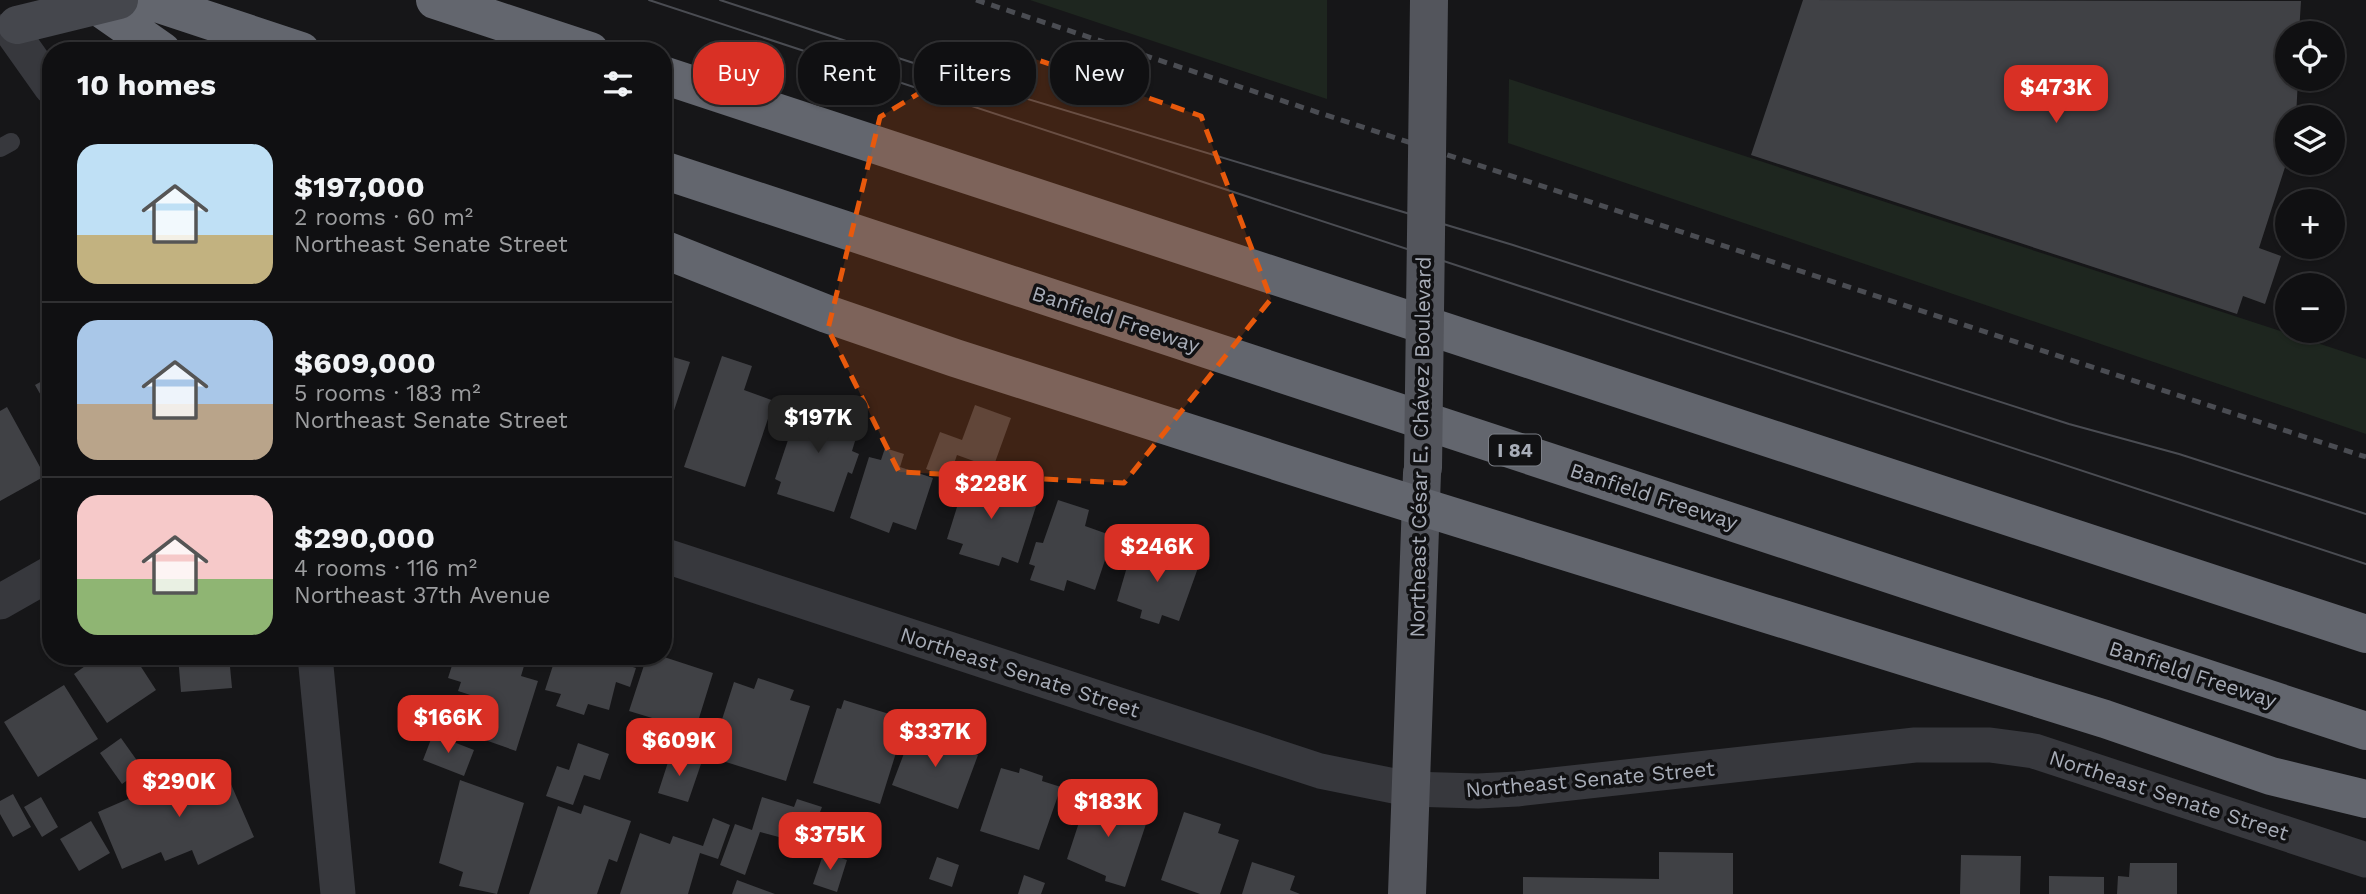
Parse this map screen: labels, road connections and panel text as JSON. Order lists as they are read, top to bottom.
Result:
{
  "streets": {
    "highway": ["Banfield Freeway", "I 84"],
    "main road": ["Northeast César E. Chávez Boulevard"],
    "street": ["Northeast Senate Street"]
  },
  "crossings": [
    ["Northeast César E. Chávez Boulevard", "Northeast Senate Street"]
  ],
  "page": {
    "map_buttons": ["+", "−"],
    "chip": [
      "Buy",
      "Rent",
      "Filters",
      "New"
    ],
    "heading": "10 homes",
    "price": [
      "$473K",
      "$197K",
      "$228K",
      "$246K",
      "$166K",
      "$337K",
      "$609K",
      "$290K",
      "$183K",
      "$375K"
    ],
    "list": [
      {
        "name": "$197,000",
        "note": "2 rooms · 60 m² · Northeast Senate Street"
      },
      {
        "name": "$609,000",
        "note": "5 rooms · 183 m² · Northeast Senate Street"
      },
      {
        "name": "$290,000",
        "note": "4 rooms · 116 m² · Northeast 37th Avenue"
      }
    ]
  }
}
